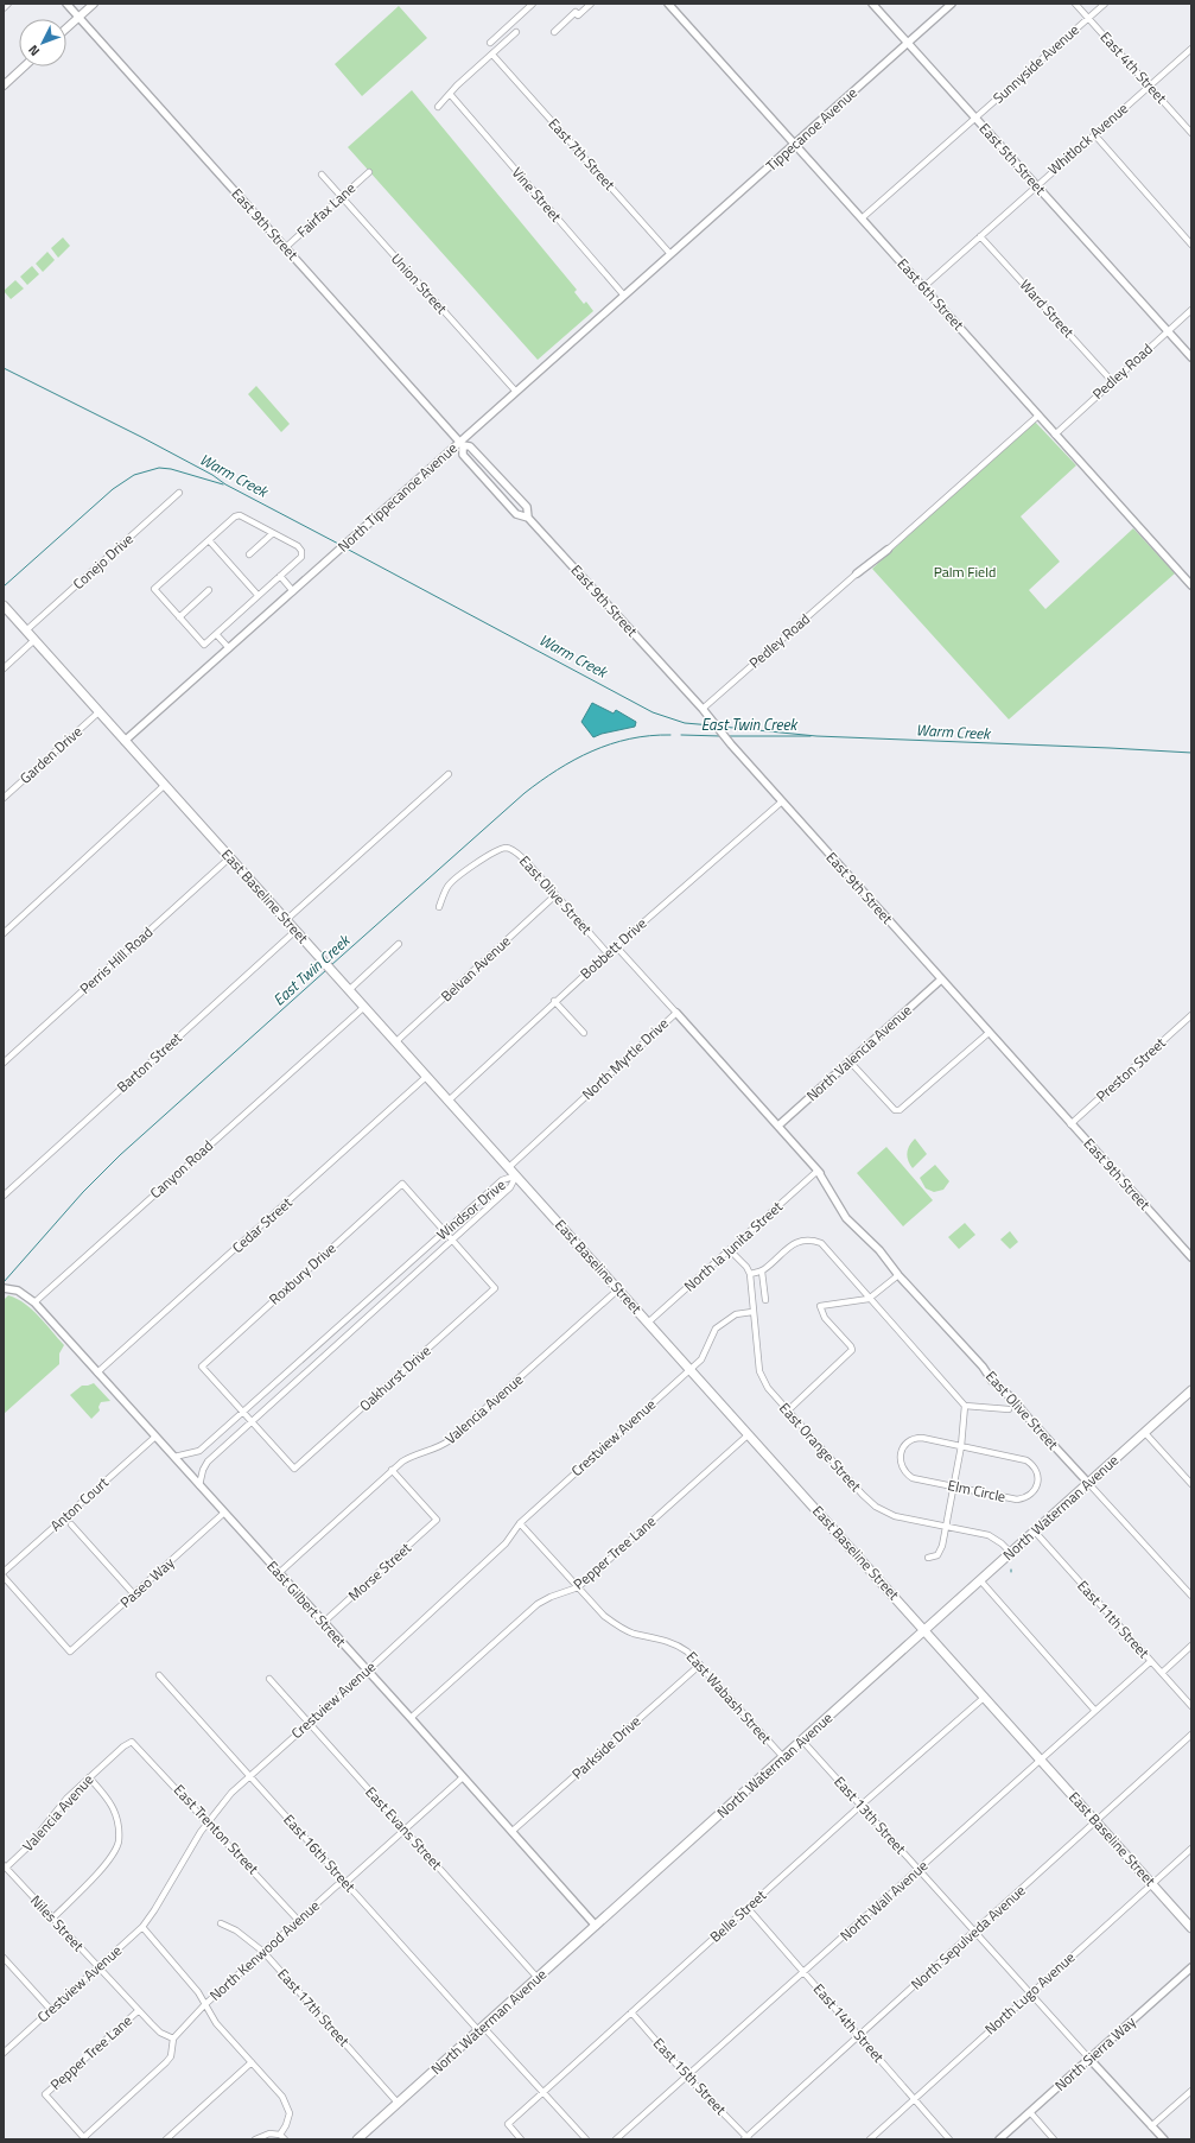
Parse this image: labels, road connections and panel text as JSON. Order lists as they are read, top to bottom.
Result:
{
  "streets": {
    "main road": ["East Baseline Street", "North Waterman Avenue"],
    "street": [
      "Sunnyside Avenue",
      "East 4th Street",
      "Tippecanoe Avenue",
      "Whitlock Avenue",
      "East 7th Street",
      "East 5th Street",
      "Vine Street",
      "Fairfax Lane",
      "East 9th Street",
      "Union Street",
      "East 6th Street",
      "Ward Street",
      "Pedley Road",
      "North Tippecanoe Avenue",
      "Conejo Drive",
      "Garden Drive",
      "East Olive Street",
      "Bobbett Drive",
      "Perris Hill Road",
      "Belvan Avenue",
      "North Valencia Avenue",
      "North Myrtle Drive",
      "Barton Street",
      "Preston Street",
      "Canyon Road",
      "Windsor Drive",
      "Cedar Street",
      "North la Junita Street",
      "Roxbury Drive",
      "Oakhurst Drive",
      "Valencia Avenue",
      "Crestview Avenue",
      "East Orange Street",
      "Elm Circle",
      "Anton Court",
      "Pepper Tree Lane",
      "Morse Street",
      "Paseo Way",
      "East Gilbert Street",
      "East 11th Street",
      "East Wabash Street",
      "Parkside Drive",
      "East 13th Street",
      "East Evans Street",
      "East Trenton Street",
      "East 16th Street",
      "North Wall Avenue",
      "Belle Street",
      "Niles Street",
      "North Sepulveda Avenue",
      "North Kenwood Avenue",
      "North Lugo Avenue",
      "East 17th Street",
      "East 14th Street",
      "North Sierra Way",
      "East 15th Street"
    ]
  },
  "crossings": [
    ["Sunnyside Avenue", "East 4th Street"],
    ["Sunnyside Avenue", "East 5th Street"],
    ["Sunnyside Avenue", "East 6th Street"],
    ["East 4th Street", "Whitlock Avenue"],
    ["Tippecanoe Avenue", "East 7th Street"],
    ["Tippecanoe Avenue", "East 5th Street"],
    ["Tippecanoe Avenue", "East 6th Street"],
    ["Tippecanoe Avenue", "North Tippecanoe Avenue"],
    ["Whitlock Avenue", "East 5th Street"],
    ["Whitlock Avenue", "East 6th Street"],
    ["Whitlock Avenue", "Ward Street"],
    ["East 7th Street", "North Tippecanoe Avenue"],
    ["East 5th Street", "Pedley Road"],
    ["Vine Street", "North Tippecanoe Avenue"],
    ["Fairfax Lane", "East 9th Street"],
    ["Fairfax Lane", "Union Street"],
    ["East 9th Street", "Pedley Road"],
    ["East 9th Street", "North Tippecanoe Avenue"],
    ["East 9th Street", "Bobbett Drive"],
    ["East 9th Street", "North Valencia Avenue"],
    ["East 9th Street", "Preston Street"],
    ["Union Street", "North Tippecanoe Avenue"],
    ["East 6th Street", "Pedley Road"],
    ["Ward Street", "Pedley Road"],
    ["North Tippecanoe Avenue", "East Baseline Street"],
    ["Conejo Drive", "East Baseline Street"],
    ["Garden Drive", "East Baseline Street"],
    ["East Olive Street", "Bobbett Drive"],
    ["East Olive Street", "Belvan Avenue"],
    ["East Olive Street", "North Valencia Avenue"],
    ["East Olive Street", "North Myrtle Drive"],
    ["East Olive Street", "North la Junita Street"],
    ["East Olive Street", "North Waterman Avenue"],
    ["East Baseline Street", "Bobbett Drive"],
    ["East Baseline Street", "Perris Hill Road"],
    ["East Baseline Street", "Belvan Avenue"],
    ["East Baseline Street", "North Myrtle Drive"],
    ["East Baseline Street", "Barton Street"],
    ["East Baseline Street", "Canyon Road"],
    ["East Baseline Street", "Windsor Drive"],
    ["East Baseline Street", "Cedar Street"],
    ["East Baseline Street", "North la Junita Street"],
    ["East Baseline Street", "Valencia Avenue"],
    ["East Baseline Street", "Crestview Avenue"],
    ["East Baseline Street", "North Waterman Avenue"],
    ["East Baseline Street", "Pepper Tree Lane"],
    ["East Baseline Street", "North Wall Avenue"],
    ["East Baseline Street", "Belle Street"],
    ["East Baseline Street", "North Sepulveda Avenue"],
    ["East Baseline Street", "North Lugo Avenue"],
    ["Bobbett Drive", "North Myrtle Drive"],
    ["Canyon Road", "East Gilbert Street"],
    ["Windsor Drive", "Roxbury Drive"],
    ["Windsor Drive", "Oakhurst Drive"],
    ["Windsor Drive", "East Gilbert Street"],
    ["Cedar Street", "East Gilbert Street"],
    ["Roxbury Drive", "Oakhurst Drive"],
    ["Valencia Avenue", "Morse Street"],
    ["Valencia Avenue", "East Gilbert Street"],
    ["Valencia Avenue", "East Trenton Street"],
    ["Valencia Avenue", "Niles Street"],
    ["Crestview Avenue", "East Orange Street"],
    ["Crestview Avenue", "East Gilbert Street"],
    ["Crestview Avenue", "East Wabash Street"],
    ["Crestview Avenue", "East Evans Street"],
    ["Crestview Avenue", "East Trenton Street"],
    ["Crestview Avenue", "East 16th Street"],
    ["Crestview Avenue", "Niles Street"],
    ["East Orange Street", "North Waterman Avenue"],
    ["Anton Court", "East Gilbert Street"],
    ["North Waterman Avenue", "East Gilbert Street"],
    ["North Waterman Avenue", "East 11th Street"],
    ["North Waterman Avenue", "East Wabash Street"],
    ["North Waterman Avenue", "East 13th Street"],
    ["North Waterman Avenue", "East Evans Street"],
    ["North Waterman Avenue", "East 16th Street"],
    ["North Waterman Avenue", "East 17th Street"],
    ["Pepper Tree Lane", "East Gilbert Street"],
    ["Pepper Tree Lane", "East Wabash Street"],
    ["Pepper Tree Lane", "Niles Street"],
    ["Pepper Tree Lane", "North Kenwood Avenue"],
    ["Morse Street", "East Gilbert Street"],
    ["Paseo Way", "East Gilbert Street"],
    ["East Gilbert Street", "Parkside Drive"],
    ["East Gilbert Street", "North Kenwood Avenue"],
    ["East 11th Street", "North Wall Avenue"],
    ["East Wabash Street", "Parkside Drive"],
    ["East 13th Street", "North Wall Avenue"],
    ["East 13th Street", "Belle Street"],
    ["East 13th Street", "North Sepulveda Avenue"],
    ["East 13th Street", "North Lugo Avenue"],
    ["East 13th Street", "North Sierra Way"],
    ["East Evans Street", "North Kenwood Avenue"],
    ["East Trenton Street", "North Kenwood Avenue"],
    ["East 16th Street", "Belle Street"],
    ["East 16th Street", "North Kenwood Avenue"],
    ["North Wall Avenue", "East 14th Street"],
    ["North Wall Avenue", "East 15th Street"],
    ["Belle Street", "East 14th Street"],
    ["Belle Street", "East 15th Street"],
    ["Niles Street", "North Kenwood Avenue"],
    ["North Sepulveda Avenue", "East 14th Street"],
    ["North Sepulveda Avenue", "East 15th Street"],
    ["North Kenwood Avenue", "East 17th Street"],
    ["North Lugo Avenue", "East 14th Street"]
  ],
  "water": ["Warm Creek", "East Twin Creek"],
  "parks": ["Palm Field"],
  "north": "bottom left"
}
